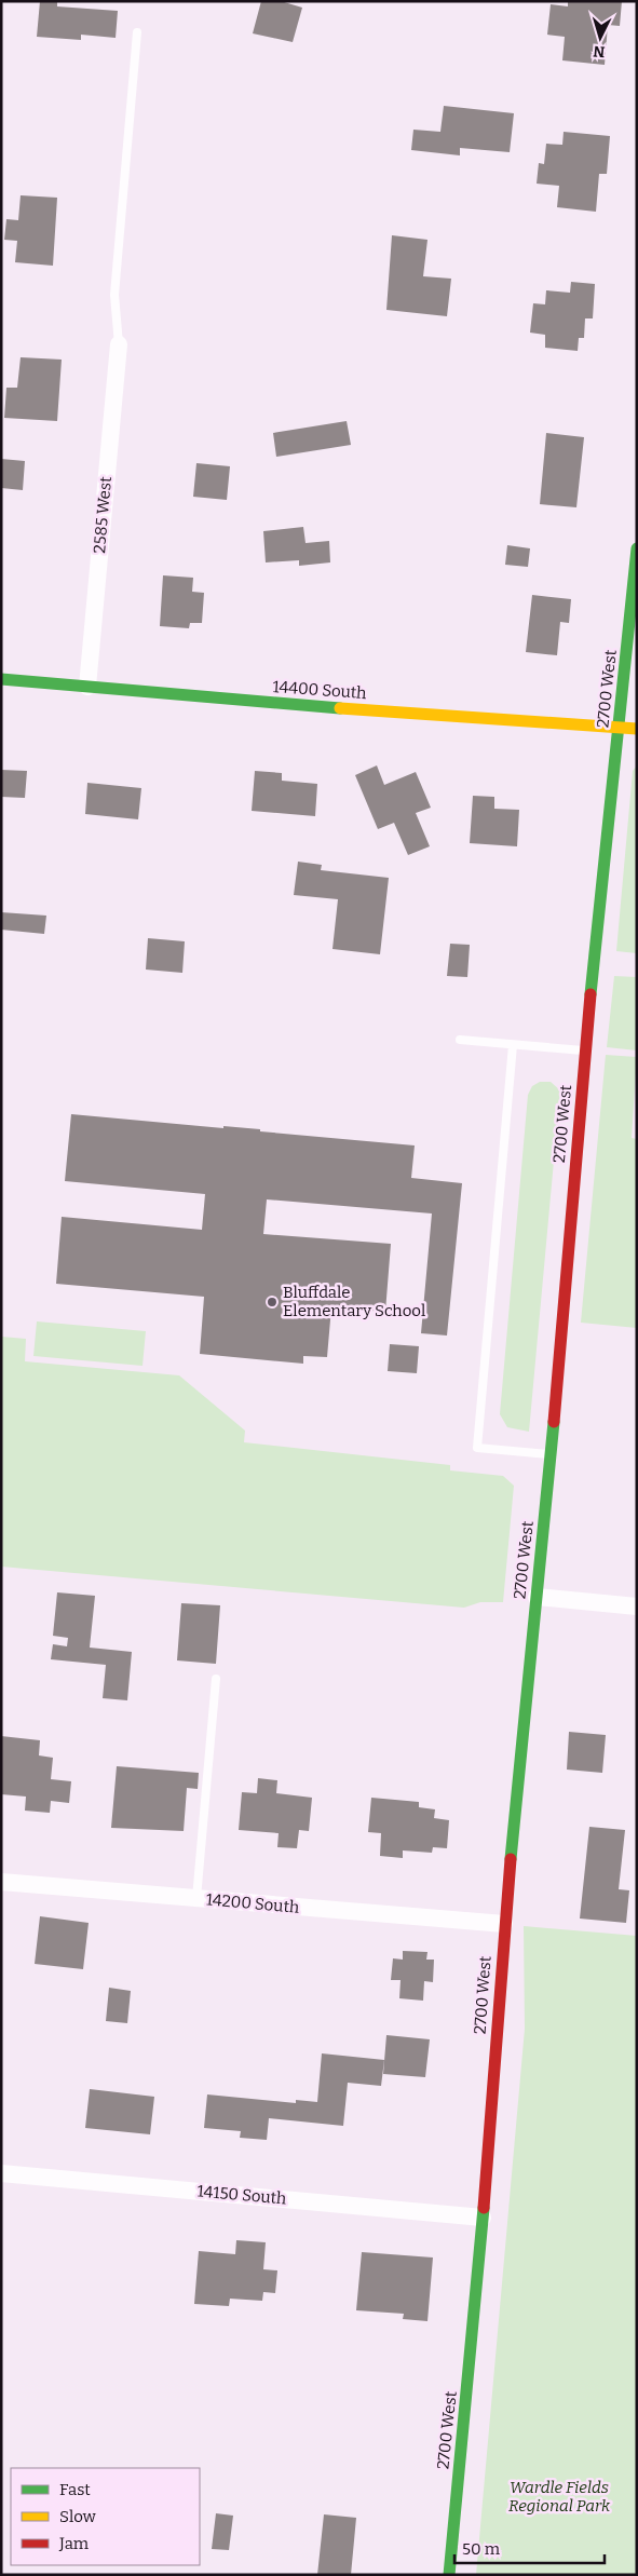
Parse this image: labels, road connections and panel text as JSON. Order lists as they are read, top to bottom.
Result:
{
  "streets": {
    "main road": ["2700 West", "14400 South"],
    "street": ["2585 West", "14200 South", "14150 South"]
  },
  "crossings": [
    ["2585 West", "14400 South"],
    ["2700 West", "14400 South"],
    ["2700 West", "14200 South"],
    ["2700 West", "14150 South"]
  ],
  "parks": ["Wardle Fields Regional Park"],
  "places": ["Bluffdale Elementary School"],
  "legend": ["Fast", "Slow", "Jam"],
  "scale_bar": "50 m",
  "north": "bottom"
}
